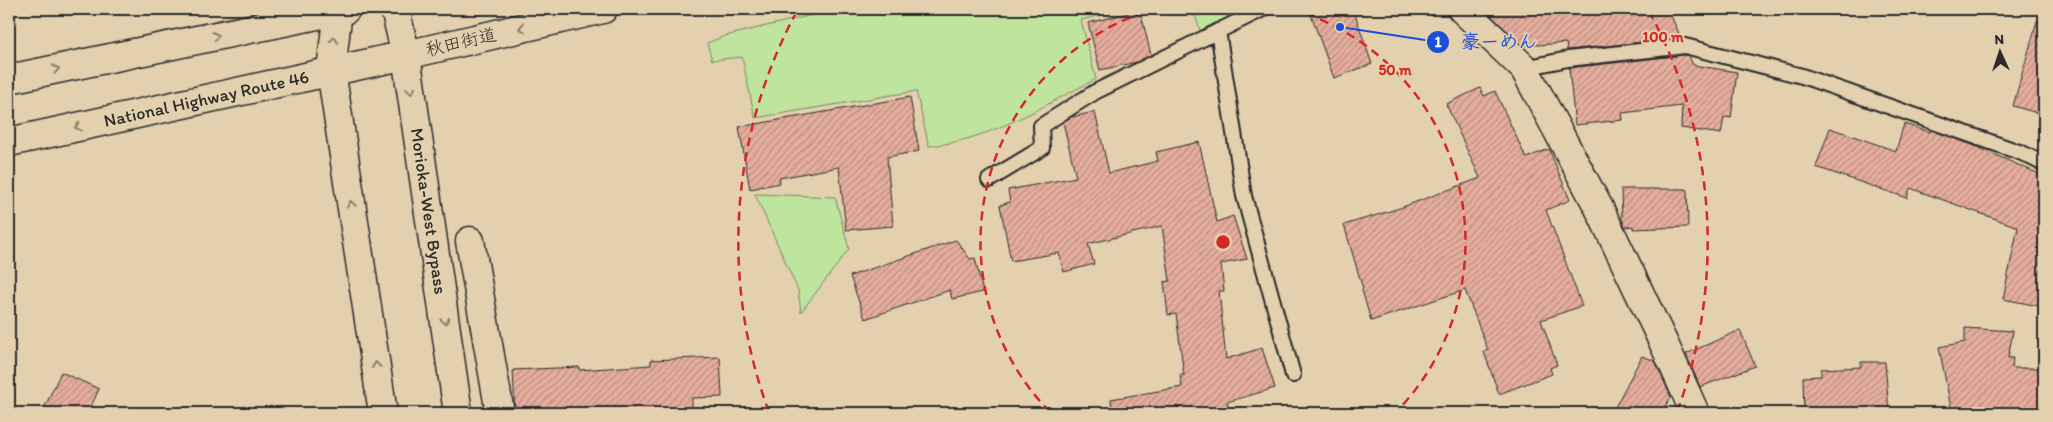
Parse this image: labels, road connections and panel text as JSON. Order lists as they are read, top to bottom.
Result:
{
  "streets": {
    "main road": ["秋田街道", "National Highway Route 46", "Morioka-West Bypass"]
  },
  "crossings": [
    ["秋田街道", "National Highway Route 46"],
    ["秋田街道", "Morioka-West Bypass"],
    ["National Highway Route 46", "Morioka-West Bypass"]
  ],
  "one_way": ["秋田街道"],
  "places": ["豪ーめん"],
  "north": "top",
  "rings": ["100 m", "50 m"]
}
